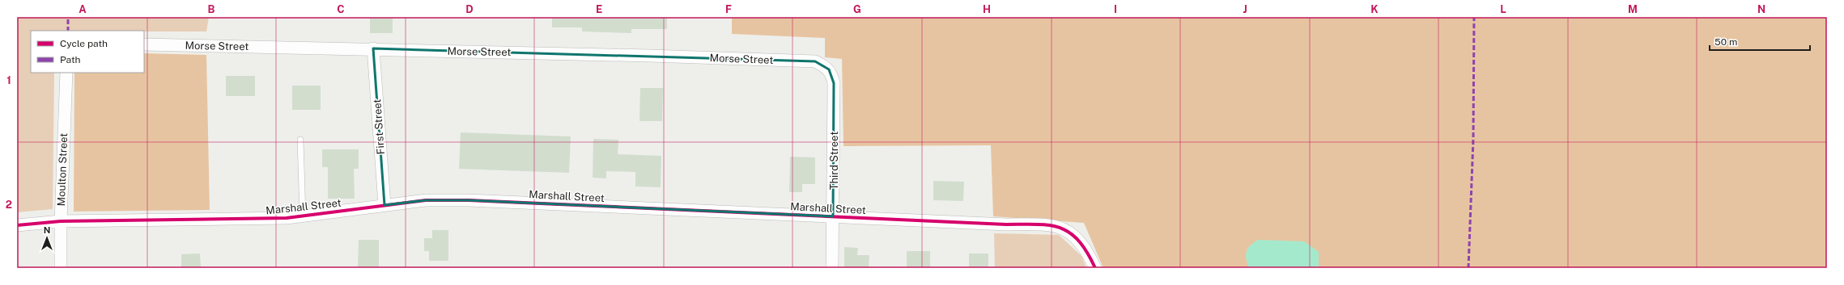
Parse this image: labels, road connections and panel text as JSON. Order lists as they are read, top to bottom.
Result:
{
  "streets": {
    "street": [
      "Morse Street",
      "First Street",
      "Third Street",
      "Moulton Street",
      "Marshall Street"
    ]
  },
  "crossings": [
    ["Morse Street", "First Street"],
    ["Morse Street", "Third Street"],
    ["First Street", "Marshall Street"],
    ["Third Street", "Marshall Street"],
    ["Moulton Street", "Marshall Street"]
  ],
  "legend": ["Cycle path", "Path"],
  "scale_bar": "50 m",
  "north": "top",
  "grid": {
    "columns": [
      "A",
      "B",
      "C",
      "D",
      "E",
      "F",
      "G",
      "H",
      "I",
      "J",
      "K",
      "L",
      "M",
      "N"
    ],
    "rows": ["1", "2"]
  }
}
